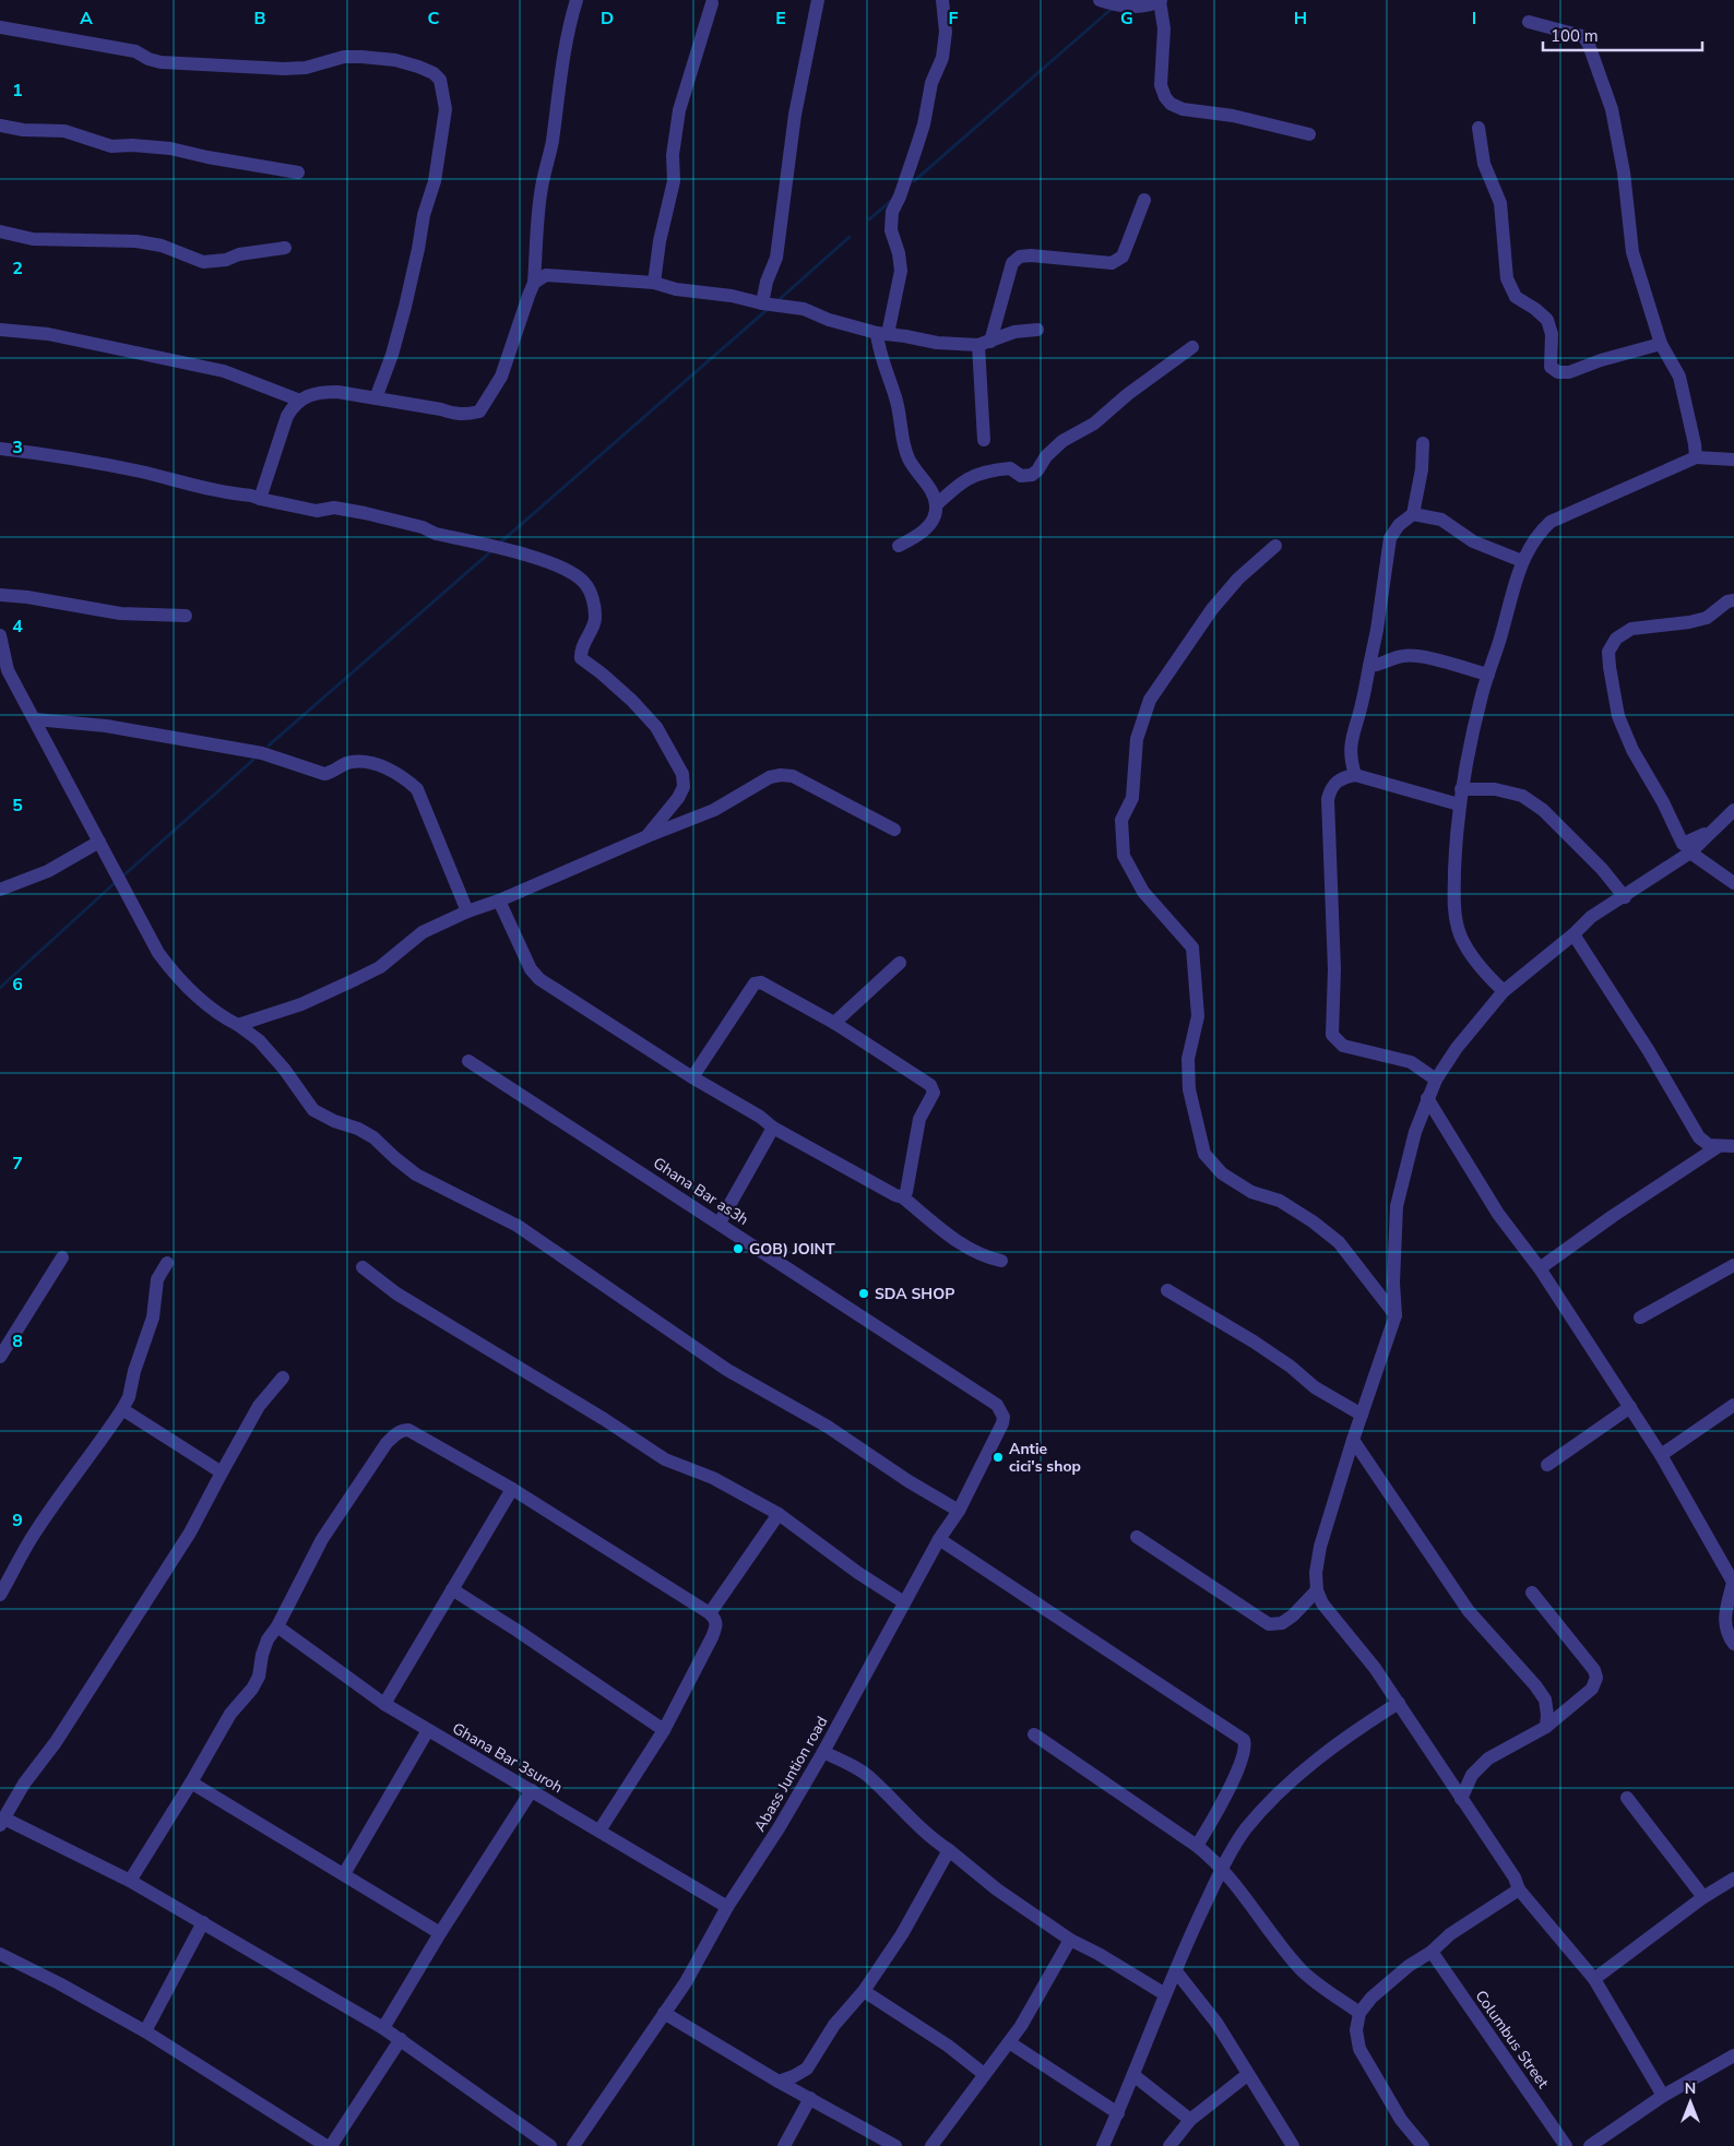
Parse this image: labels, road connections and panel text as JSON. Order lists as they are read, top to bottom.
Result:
{
  "streets": {
    "street": [
      "Ghana Bar as3h",
      "Ghana Bar 3suroh",
      "Abass Juntion road",
      "Columbus Street"
    ]
  },
  "crossings": [
    ["Ghana Bar as3h", "Abass Juntion road"],
    ["Ghana Bar 3suroh", "Abass Juntion road"]
  ],
  "places": ["GOB) JOINT", "SDA SHOP", "Antie cici's shop"],
  "scale_bar": "100 m",
  "north": "top",
  "grid": {
    "columns": [
      "A",
      "B",
      "C",
      "D",
      "E",
      "F",
      "G",
      "H",
      "I"
    ],
    "rows": [
      "1",
      "2",
      "3",
      "4",
      "5",
      "6",
      "7",
      "8",
      "9"
    ]
  }
}
